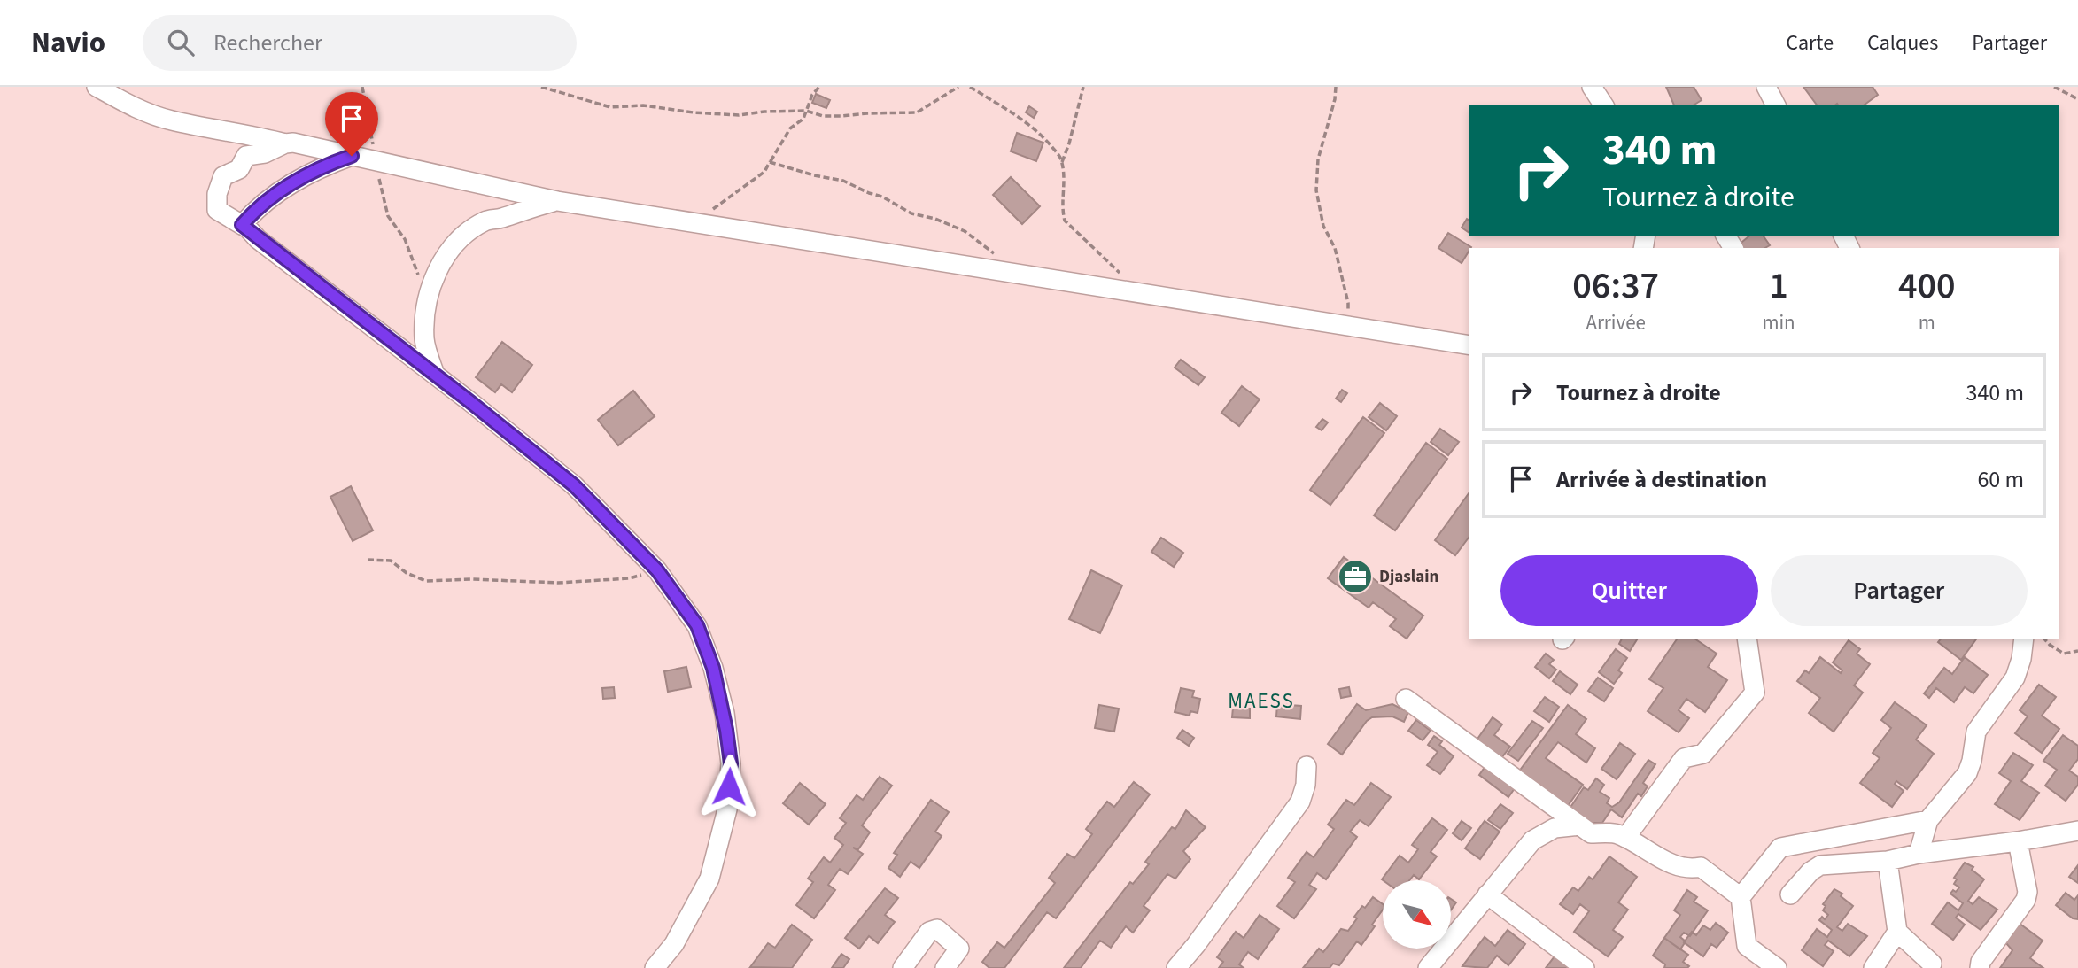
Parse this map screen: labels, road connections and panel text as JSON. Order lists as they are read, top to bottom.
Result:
{
  "districts": ["MAESS"],
  "places": {
    "office": ["Djaslain"]
  },
  "north": "bottom right",
  "page": {
    "header": "Navio",
    "search": "Rechercher",
    "nav": ["Carte", "Calques", "Partager"],
    "turn": ["340 m", "Tournez à droite"],
    "eta": [
      "06:37",
      "Arrivée",
      "1",
      "min",
      "400",
      "m"
    ],
    "list": [
      {
        "name": "Tournez à droite",
        "value": "340 m"
      },
      {
        "name": "Arrivée à destination",
        "value": "60 m"
      }
    ],
    "buttons": ["Quitter", "Partager"]
  }
}
